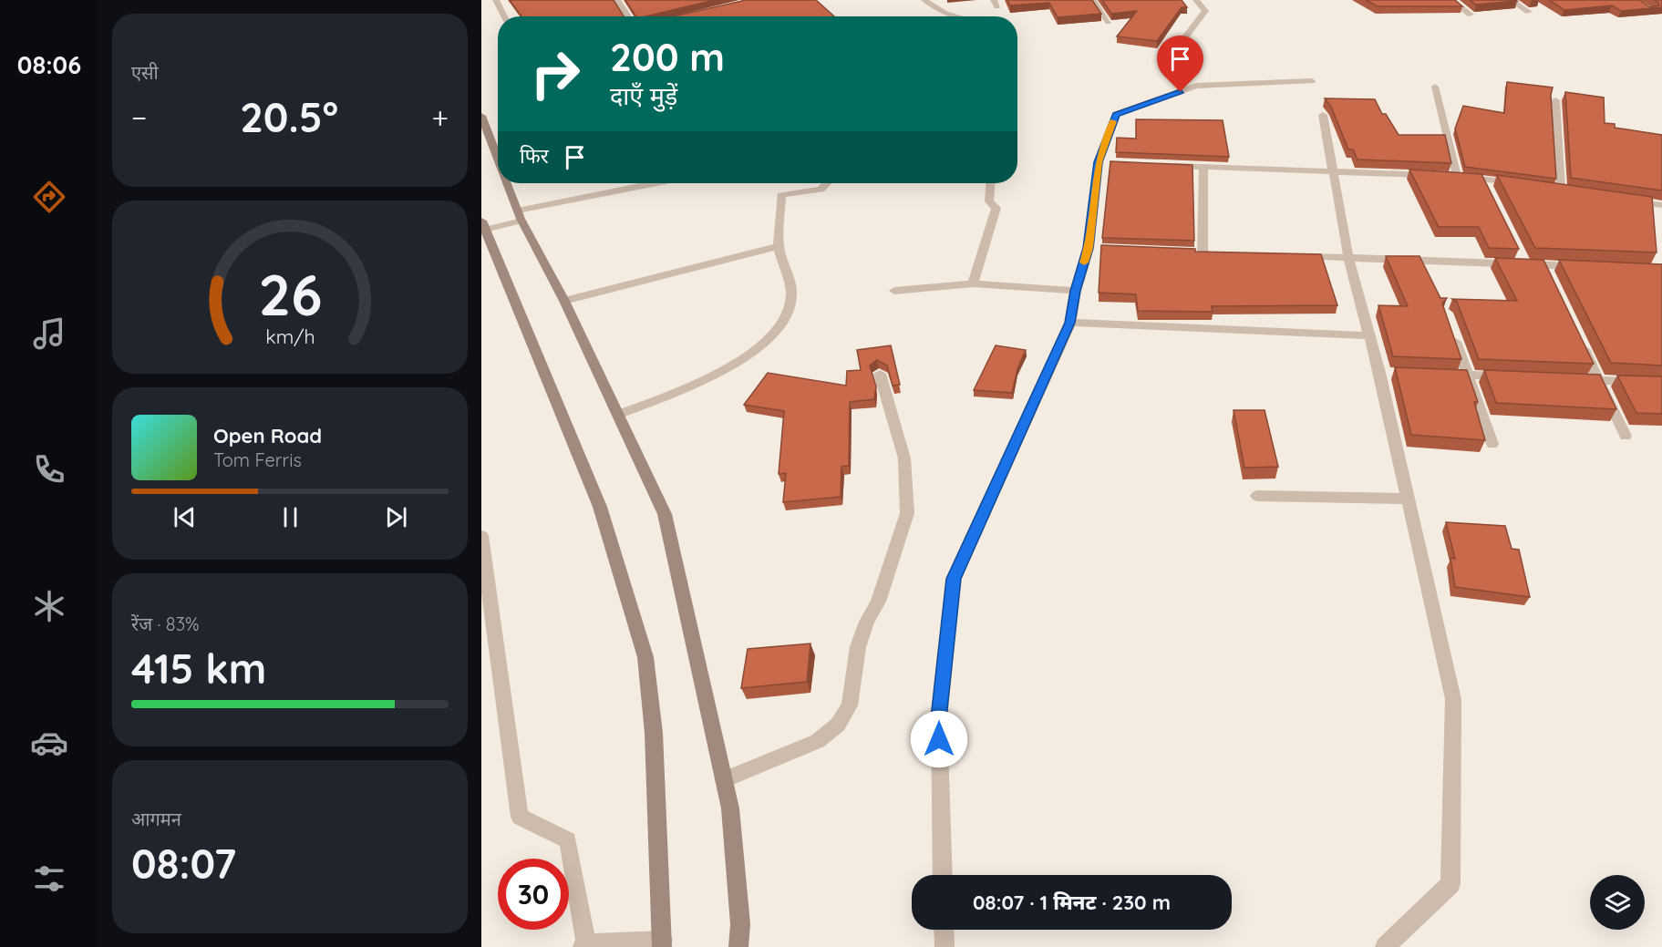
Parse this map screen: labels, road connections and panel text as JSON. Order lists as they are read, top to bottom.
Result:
{
  "page": {
    "tabs": "08:06",
    "tile": [
      "एसी",
      ["रेंज · 83%", "415 km"],
      ["आगमन", "08:07"]
    ],
    "turn": ["200 m", "दाएँ मुड़ें"],
    "heat": ["−", "20.5°", "+"],
    "then": "फिर",
    "song": ["Open Road", "Tom Ferris"],
    "limit": "30",
    "trip": "08:07 · 1 मिनट · 230 m",
    "gauge": ["26", "km/h"]
  }
}
